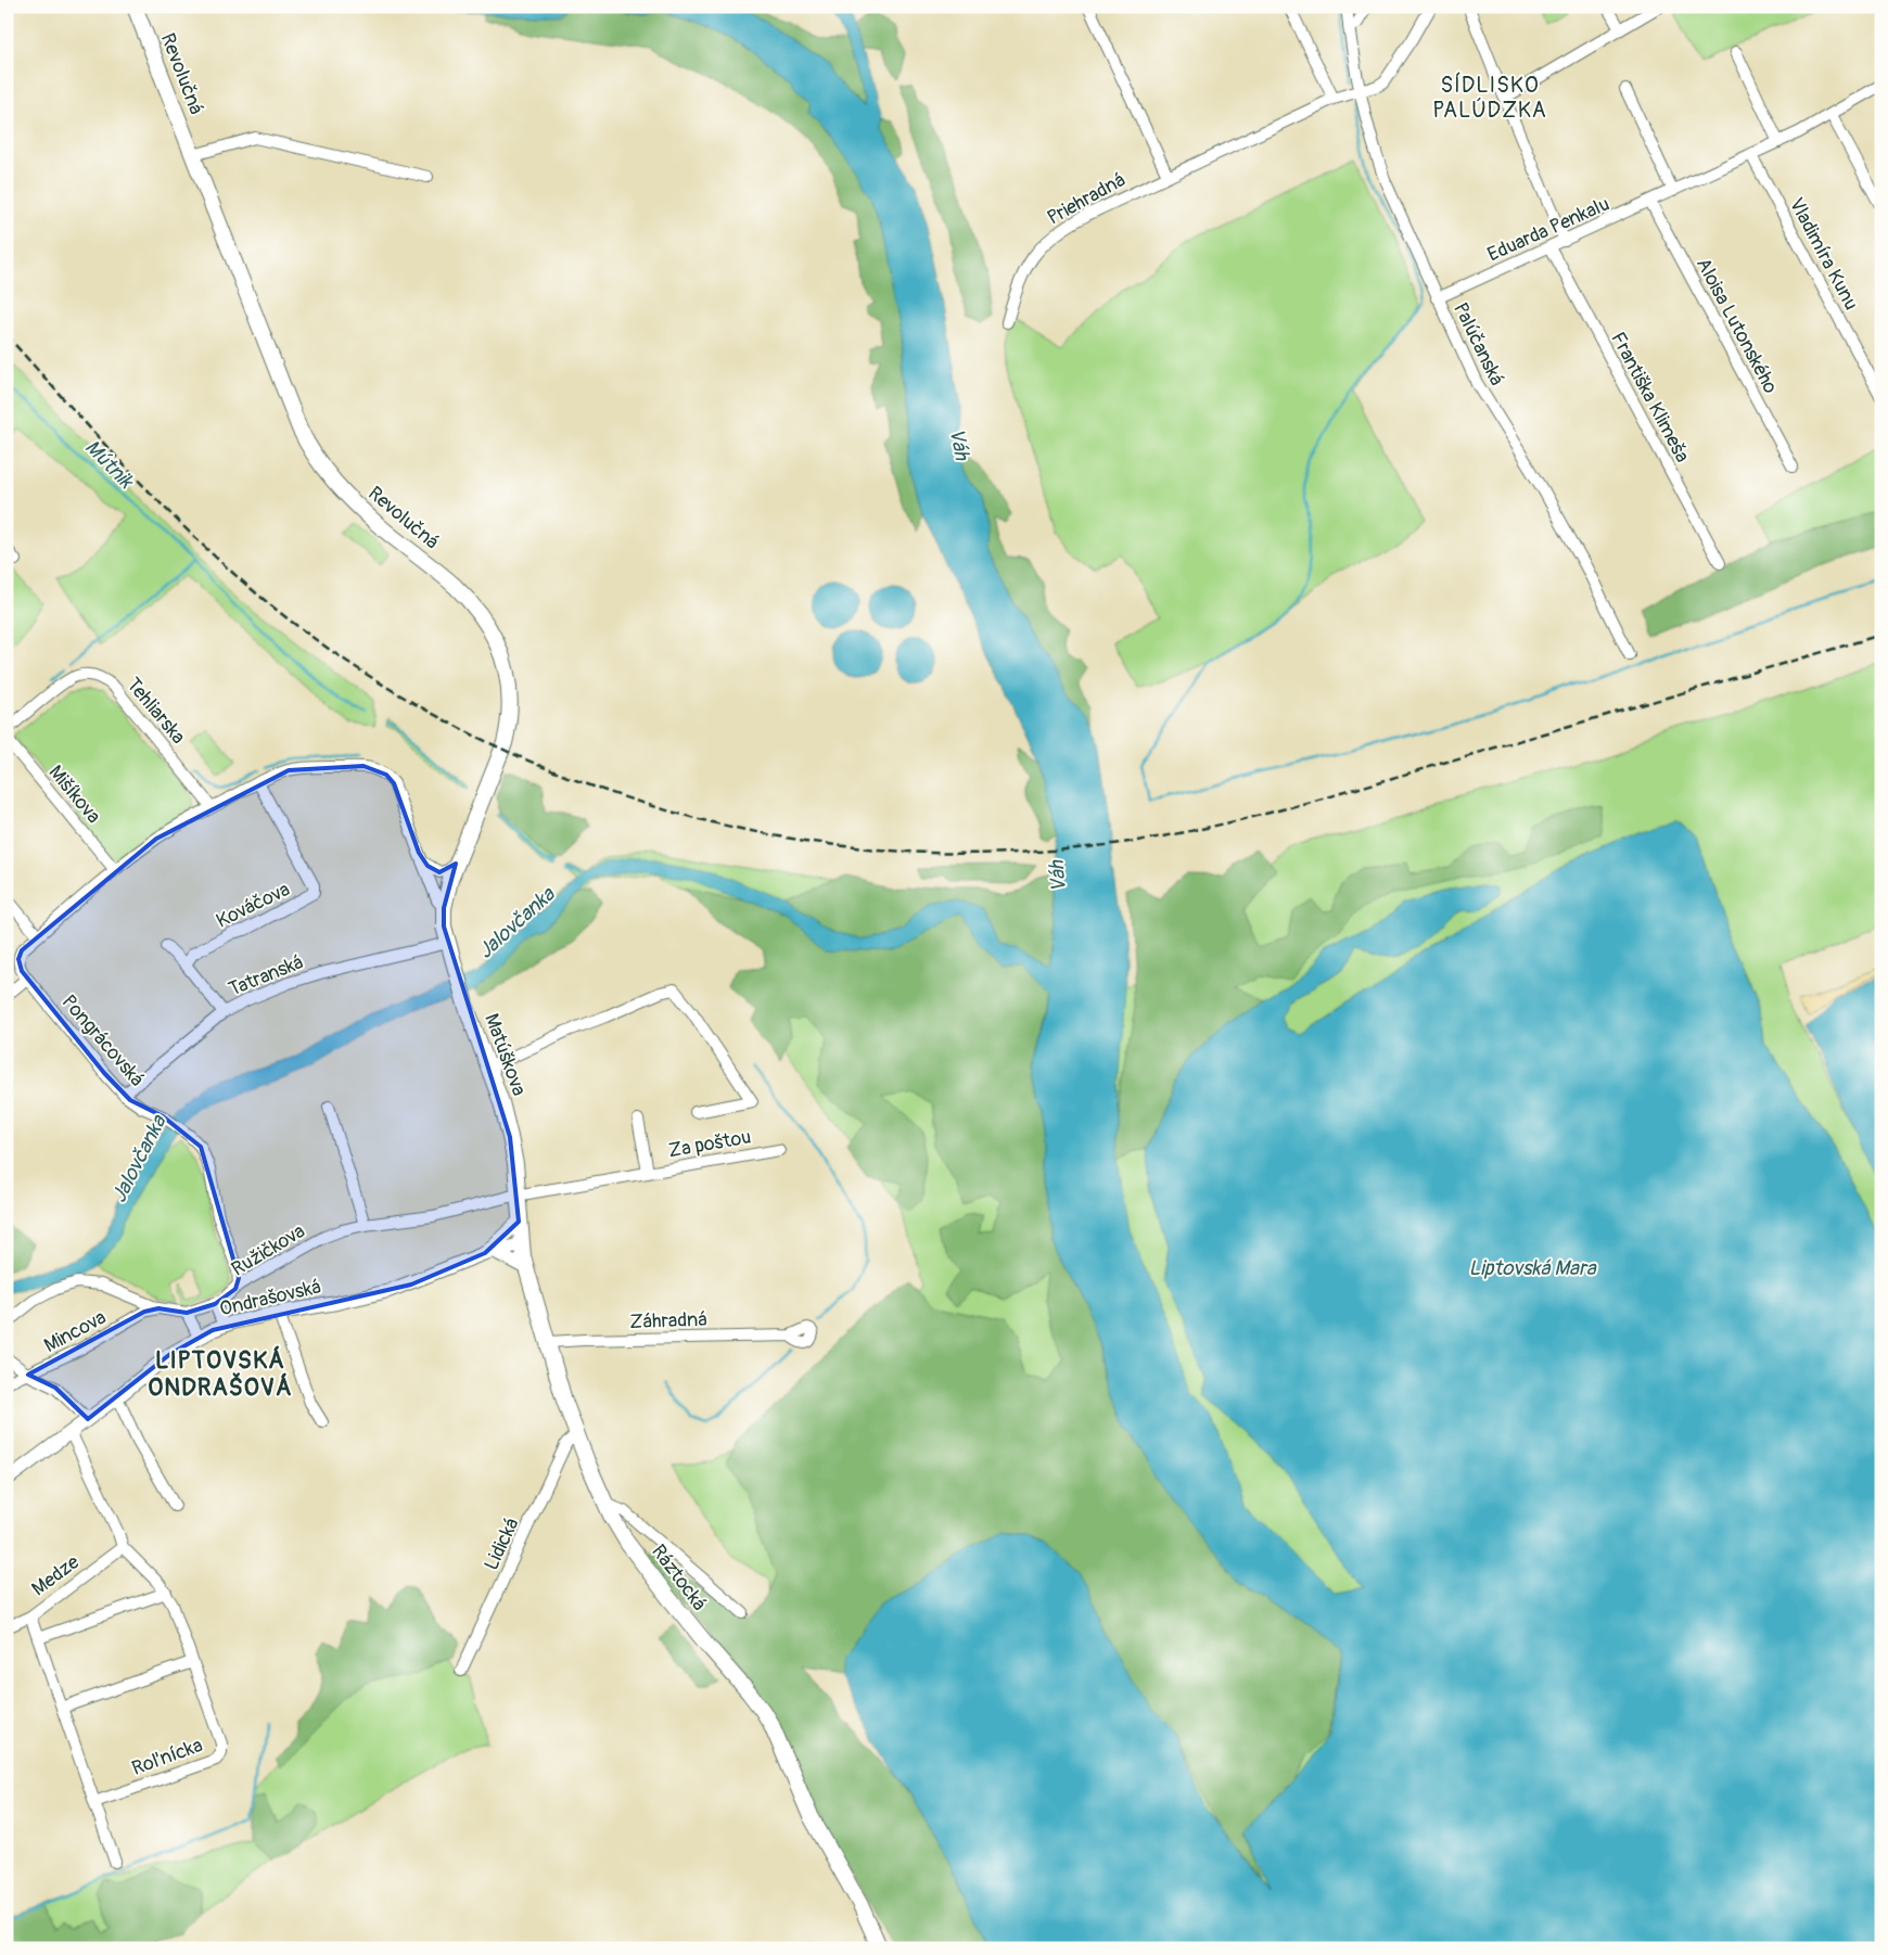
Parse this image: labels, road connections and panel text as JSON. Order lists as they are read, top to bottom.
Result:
{
  "streets": {
    "main road": ["Revolučná", "Matúškova", "Ráztocká"],
    "street": [
      "Priehradná",
      "Eduarda Penkalu",
      "Vladimíra Kunu",
      "Aloisa Lutonského",
      "Palúčanská",
      "Františka Klimeša",
      "Tehliarska",
      "Mišíkova",
      "Kováčova",
      "Tatranská",
      "Pongrácovská",
      "Za poštou",
      "Ružičkova",
      "Ondrašovská",
      "Záhradná",
      "Mincova",
      "Lidická",
      "Medze",
      "Roľnícka"
    ]
  },
  "crossings": [
    ["Revolučná", "Matúškova"],
    ["Priehradná", "Palúčanská"],
    ["Eduarda Penkalu", "Vladimíra Kunu"],
    ["Eduarda Penkalu", "Aloisa Lutonského"],
    ["Eduarda Penkalu", "Palúčanská"],
    ["Eduarda Penkalu", "Františka Klimeša"],
    ["Kováčova", "Matúškova"],
    ["Tatranská", "Pongrácovská"],
    ["Tatranská", "Matúškova"],
    ["Pongrácovská", "Ružičkova"],
    ["Matúškova", "Za poštou"],
    ["Matúškova", "Ružičkova"],
    ["Matúškova", "Ondrašovská"],
    ["Matúškova", "Ráztocká"],
    ["Za poštou", "Ružičkova"],
    ["Ondrašovská", "Roľnícka"],
    ["Záhradná", "Ráztocká"],
    ["Lidická", "Ráztocká"],
    ["Medze", "Roľnícka"]
  ],
  "districts": ["SÍDLISKO PALÚDZKA", "LIPTOVSKÁ ONDRAŠOVÁ"],
  "water": [
    "Váh",
    "Mútnik",
    "Jalovčanka",
    "Liptovská Mara"
  ]
}
